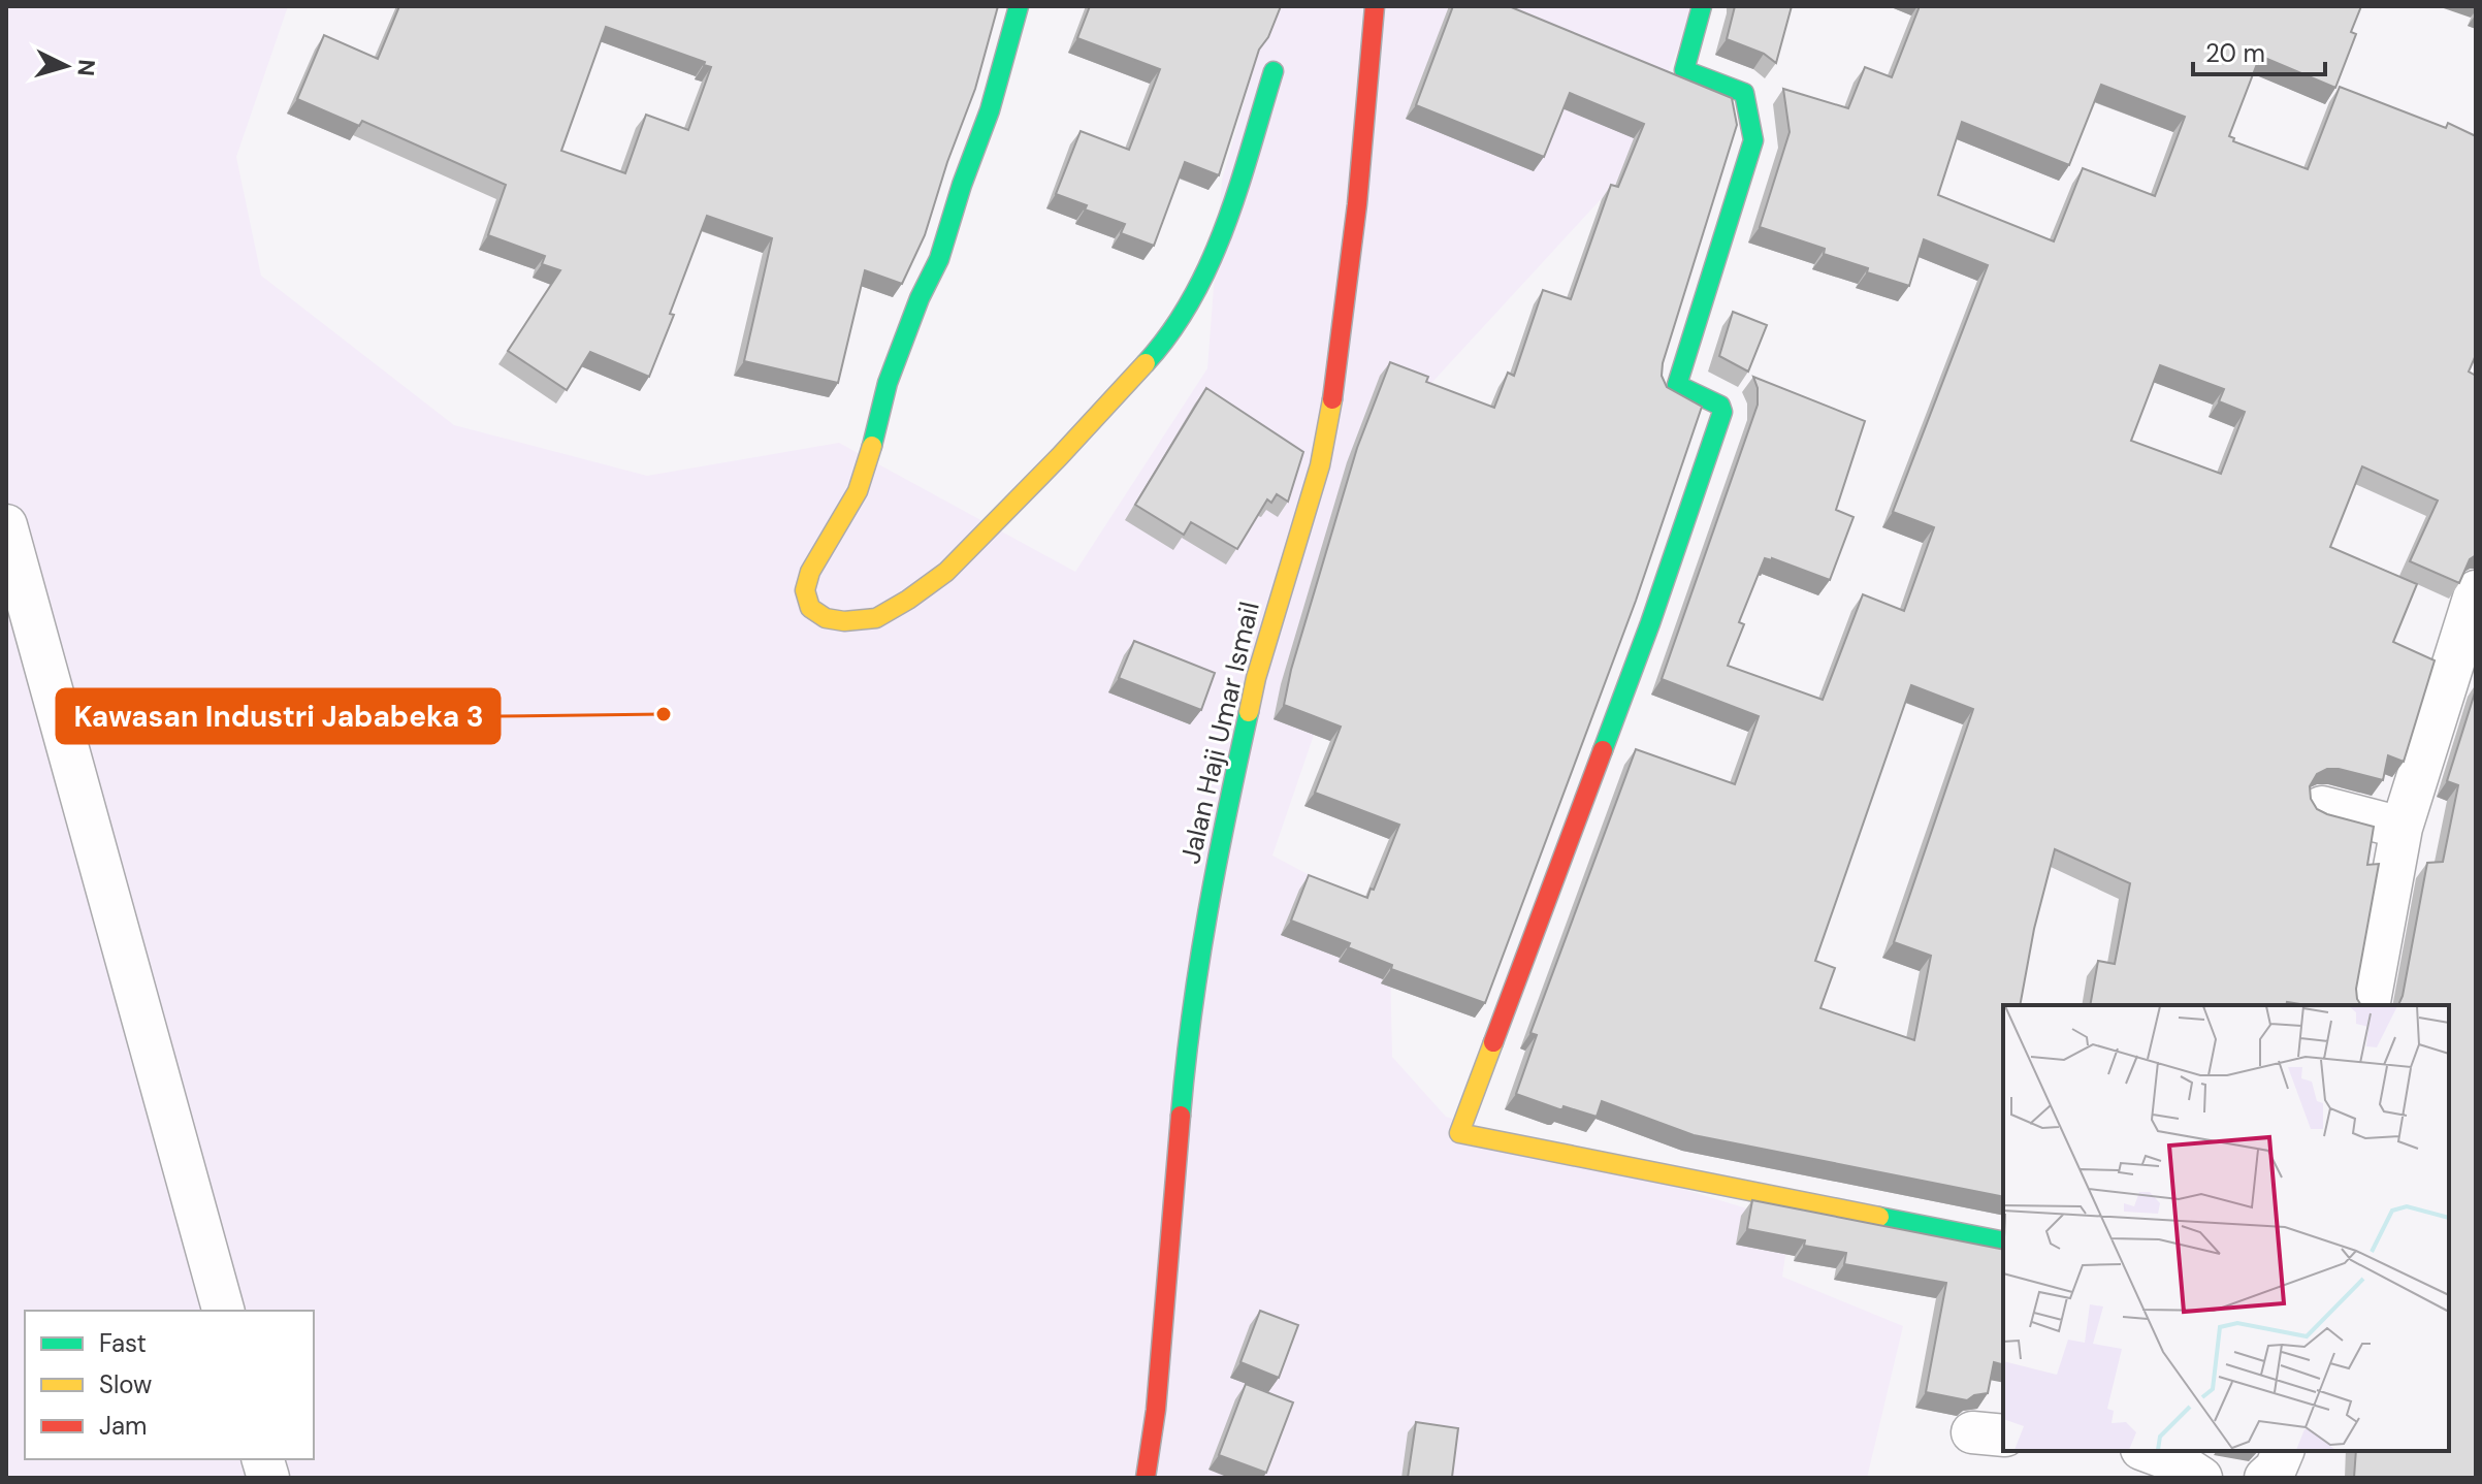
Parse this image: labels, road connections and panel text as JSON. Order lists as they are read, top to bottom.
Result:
{
  "streets": {
    "street": ["Jalan Haji Umar Ismail"]
  },
  "places": ["Kawasan Industri Jababeka 3"],
  "legend": ["Fast", "Slow", "Jam"],
  "scale_bar": "20 m",
  "north": "right"
}
